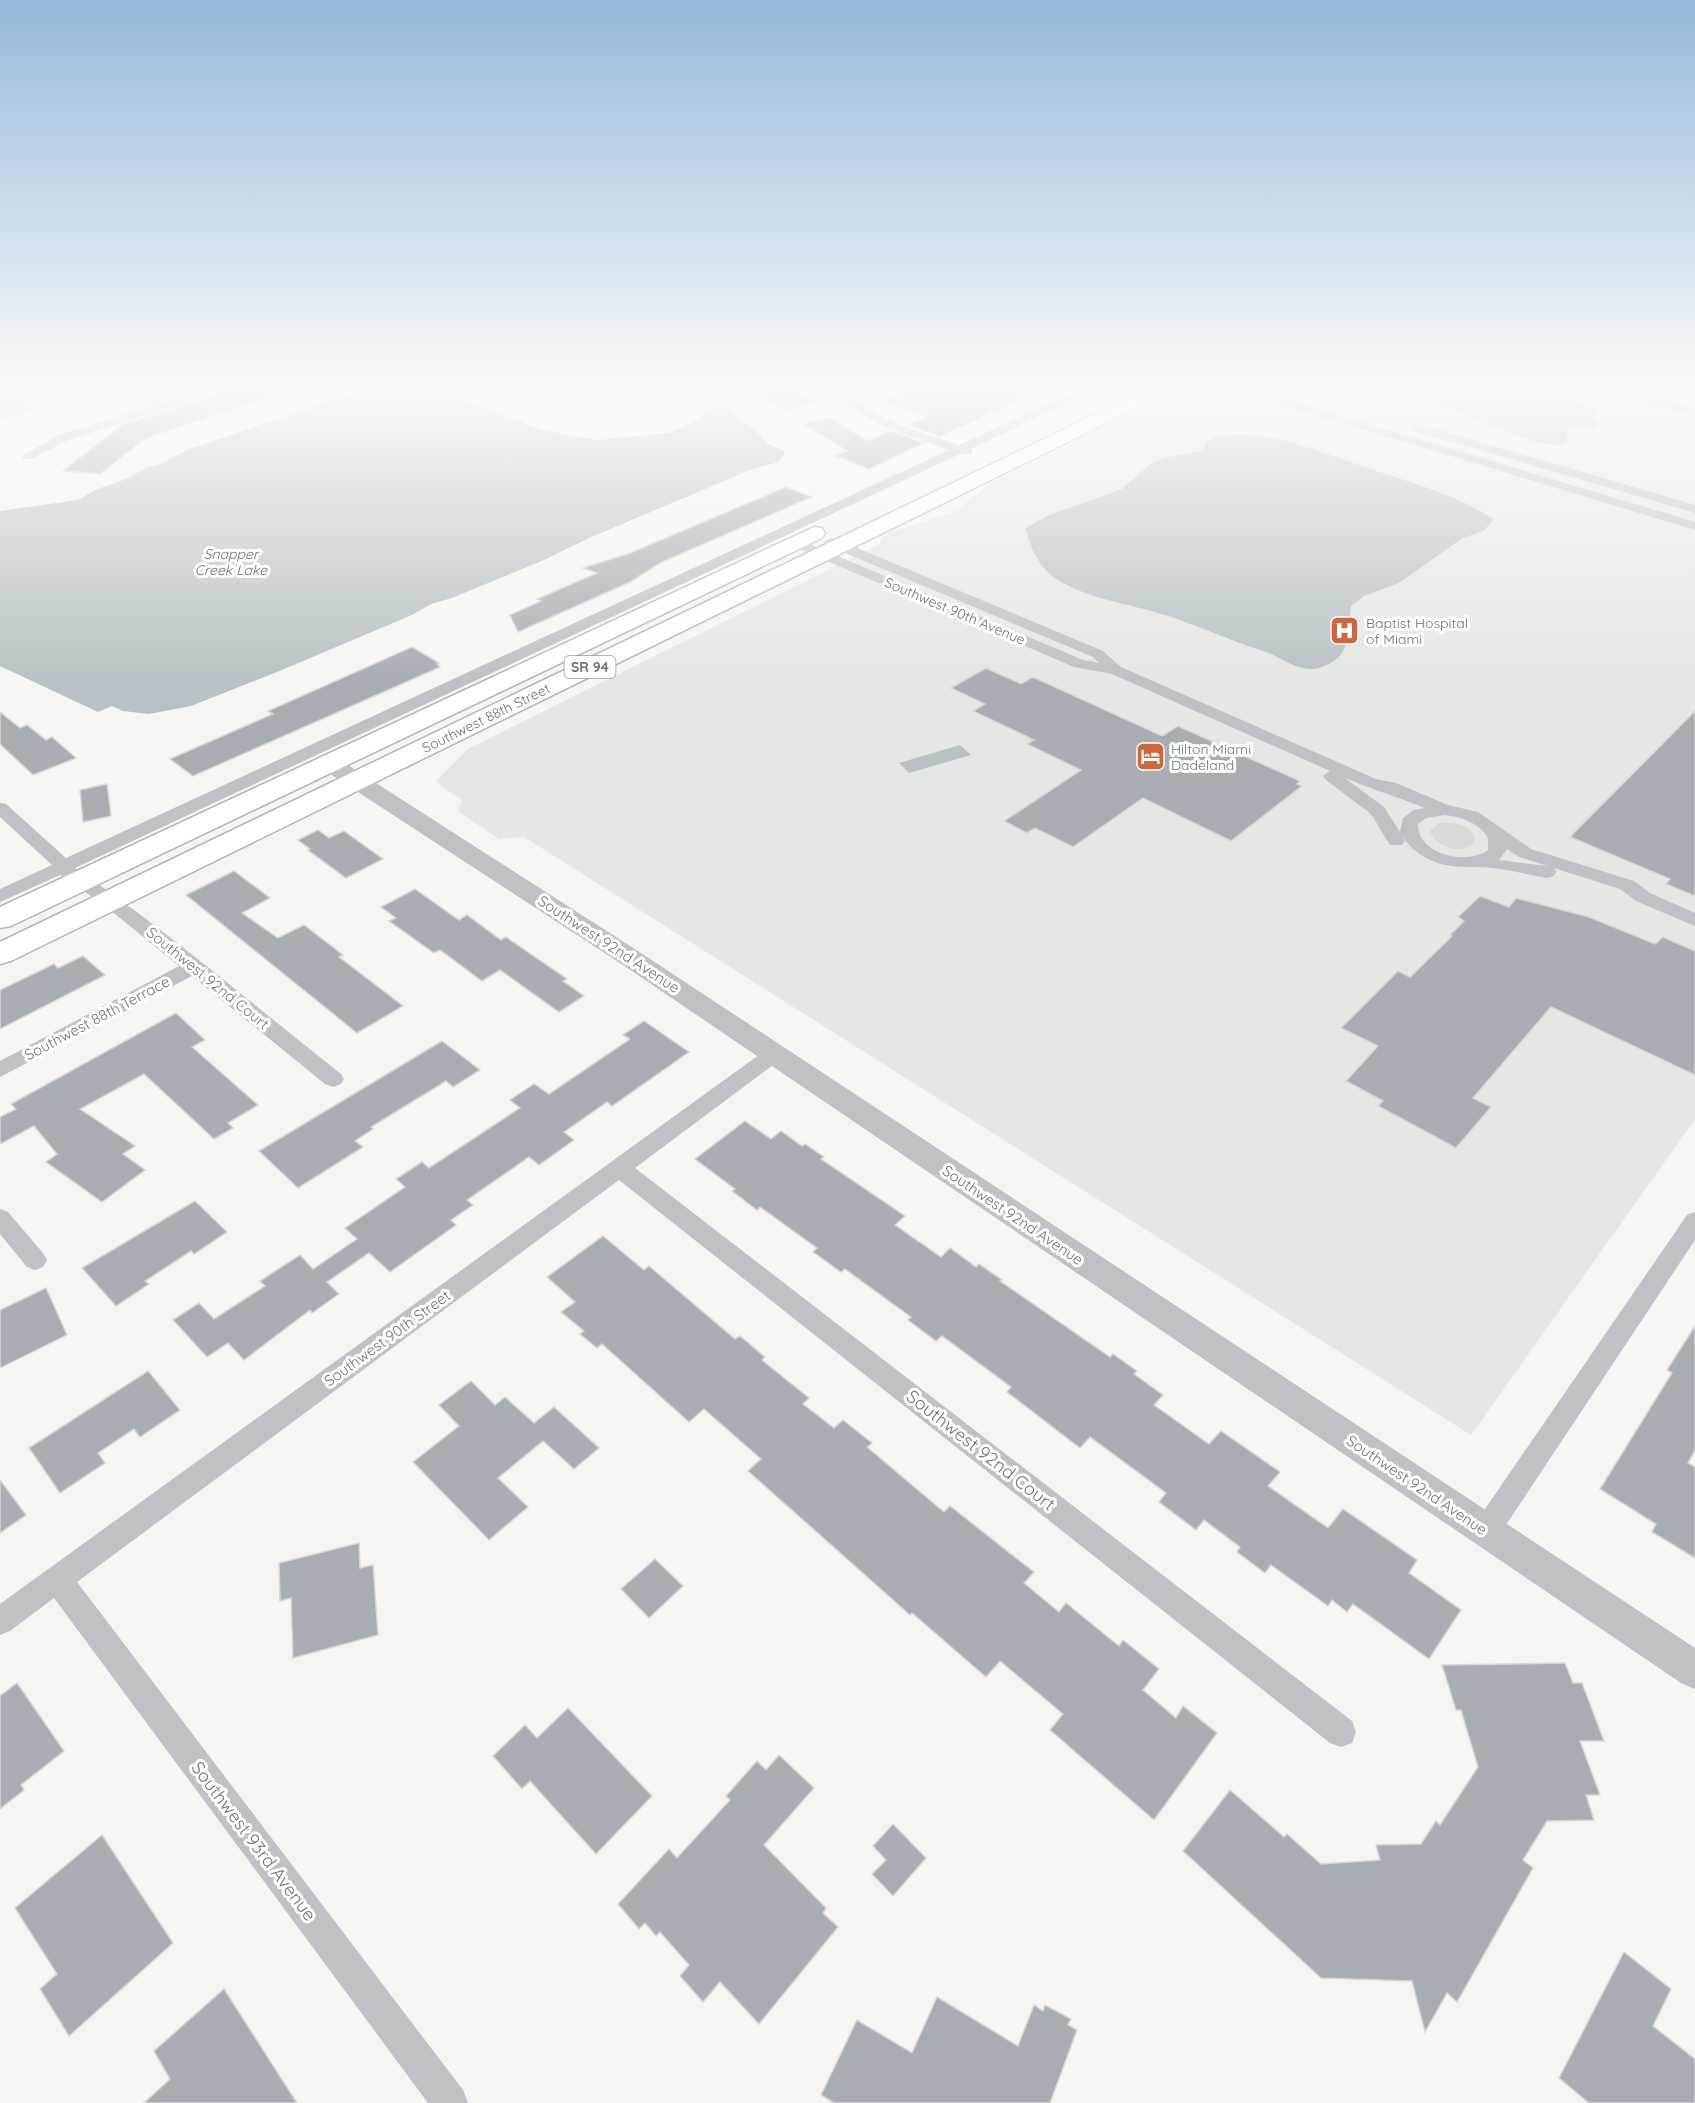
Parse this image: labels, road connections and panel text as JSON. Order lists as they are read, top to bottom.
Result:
{
  "streets": {
    "main road": ["SR 94", "Southwest 88th Street"],
    "street": [
      "Southwest 90th Avenue",
      "Southwest 92nd Avenue",
      "Southwest 92nd Court",
      "Southwest 88th Terrace",
      "Southwest 90th Street",
      "Southwest 93rd Avenue"
    ]
  },
  "crossings": [
    ["Southwest 90th Avenue", "Southwest 88th Street"],
    ["Southwest 88th Street", "Southwest 92nd Avenue"],
    ["Southwest 88th Street", "Southwest 92nd Court"],
    ["Southwest 92nd Avenue", "Southwest 90th Street"],
    ["Southwest 92nd Court", "Southwest 88th Terrace"],
    ["Southwest 92nd Court", "Southwest 90th Street"],
    ["Southwest 90th Street", "Southwest 93rd Avenue"]
  ],
  "water": ["Snapper Creek Lake"],
  "places": {
    "hospital": ["Baptist Hospital of Miami"],
    "hotel": ["Hilton Miami Dadeland"]
  }
}
